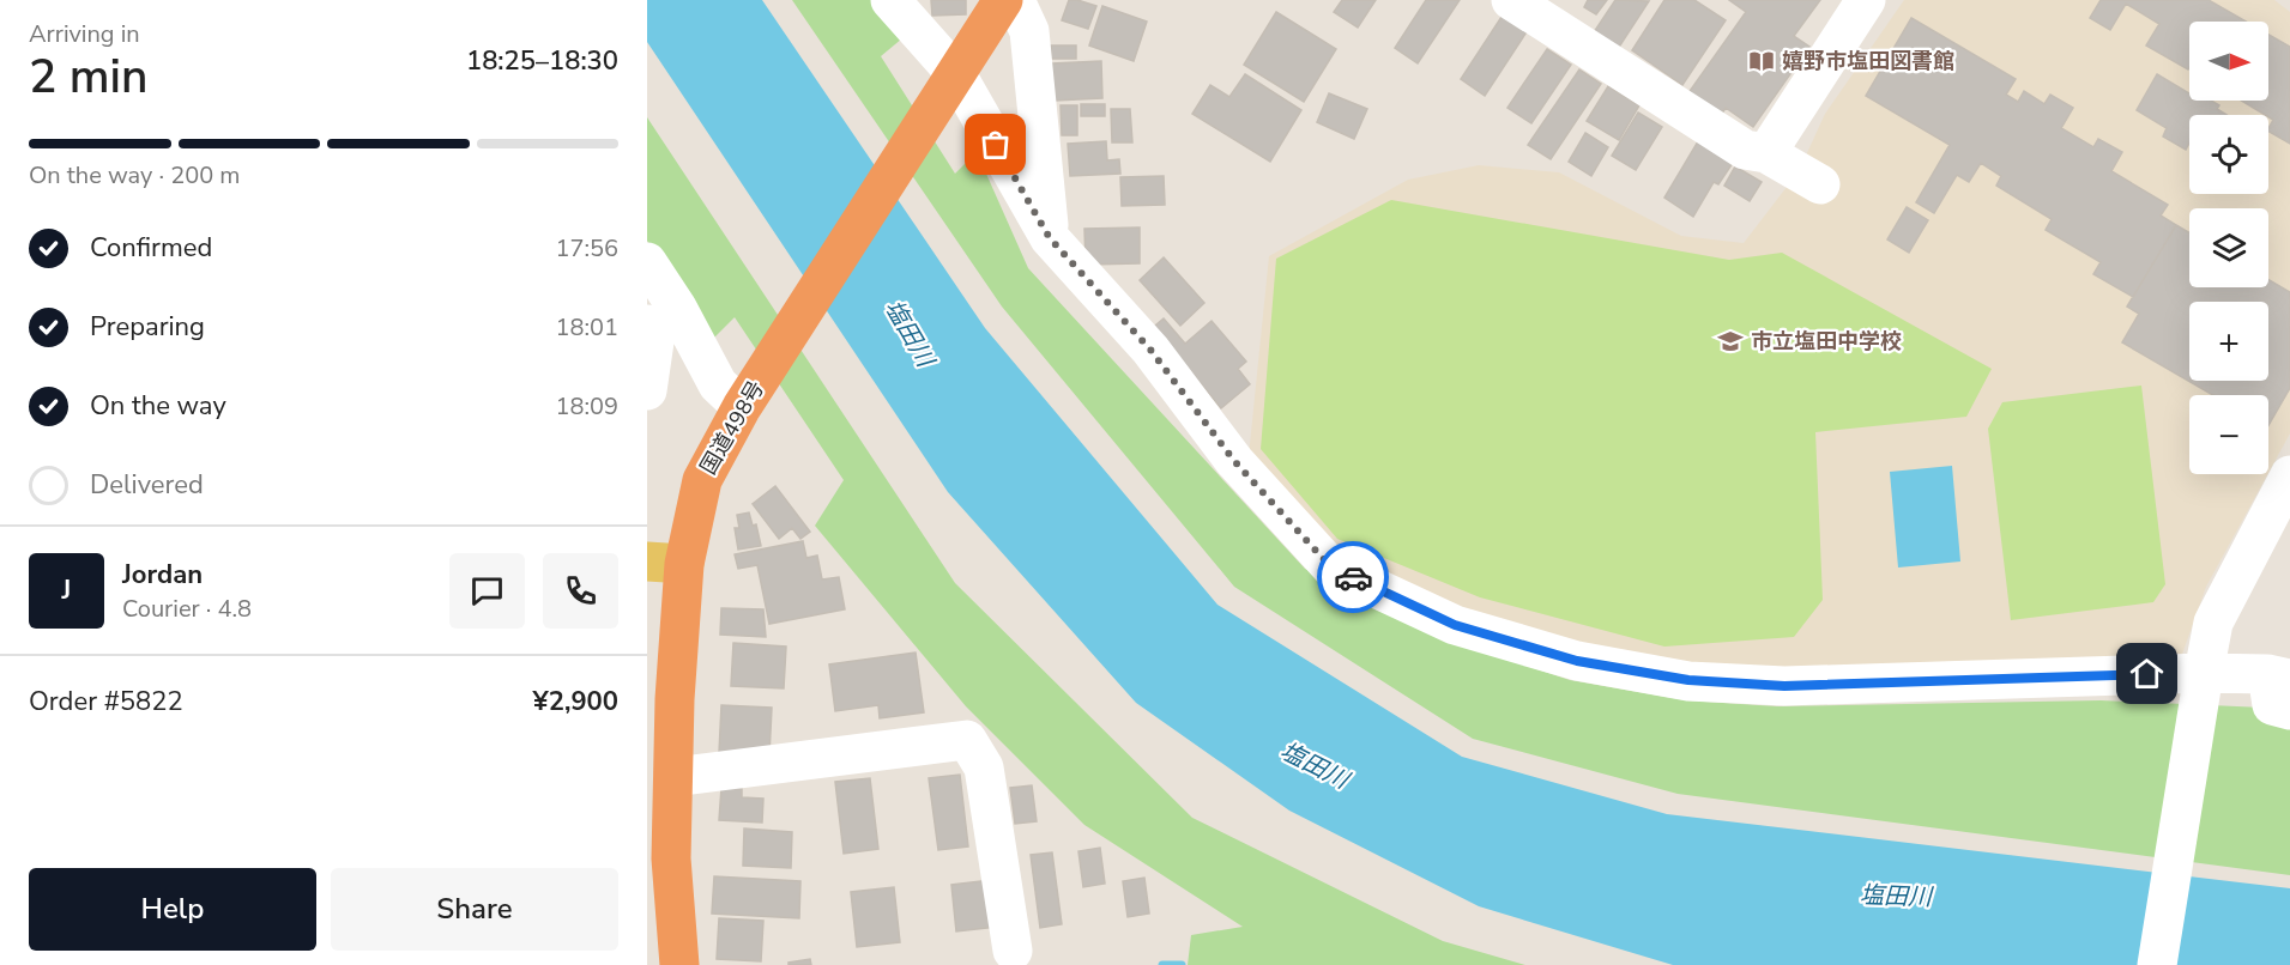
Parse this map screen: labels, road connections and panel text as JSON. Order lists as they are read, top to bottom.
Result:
{
  "streets": {
    "highway": ["国道498号"]
  },
  "water": ["塩田川"],
  "places": {
    "library": ["嬉野市塩田図書館"],
    "school or university": ["市立塩田中学校"]
  },
  "north": "right",
  "page": {
    "heading": ["2 min", "Arriving in", "18:25–18:30"],
    "panel": [
      "Jordan",
      "Courier · 4.8",
      "Order #5822",
      "¥2,900"
    ],
    "map_buttons": ["+", "−"],
    "bar": "On the way · 200 m",
    "list": [
      ["Confirmed", "17:56"],
      ["Preparing", "18:01"],
      ["On the way", "18:09"],
      "Delivered"
    ],
    "round": "J",
    "buttons": ["Help", "Share"]
  }
}
